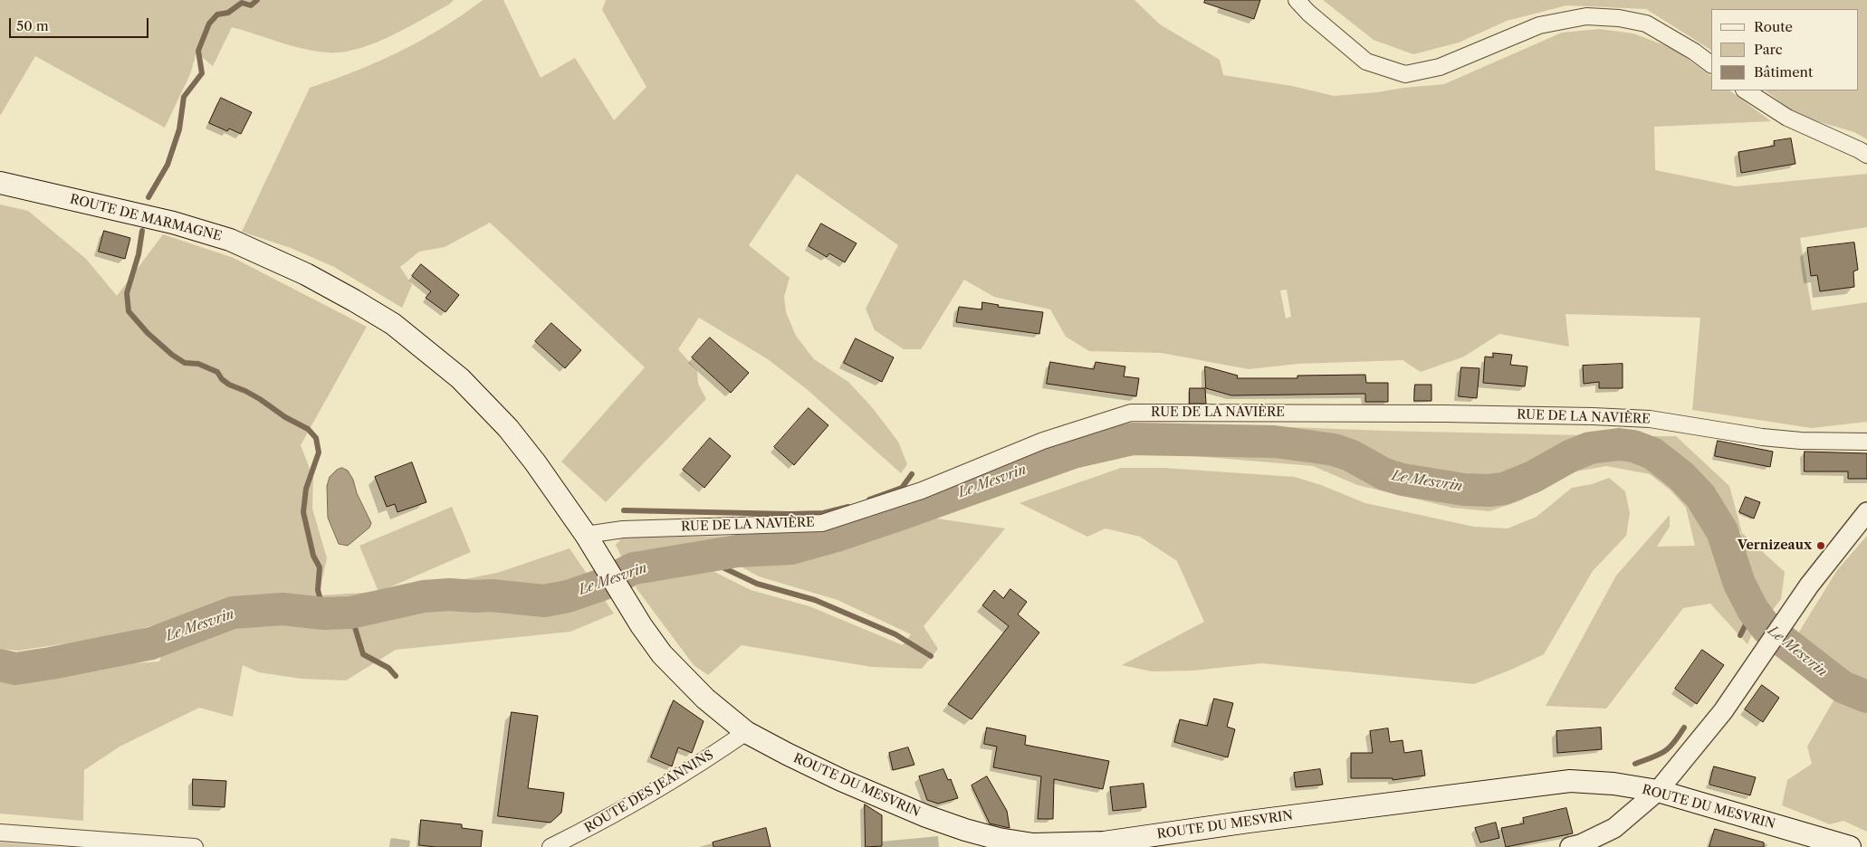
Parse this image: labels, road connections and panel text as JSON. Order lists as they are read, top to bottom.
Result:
{
  "streets": {
    "main road": ["ROUTE DE MARMAGNE", "ROUTE DU MESVRIN"],
    "street": ["RUE DE LA NAVIÈRE", "ROUTE DES JEANNINS"]
  },
  "crossings": [
    ["ROUTE DE MARMAGNE", "RUE DE LA NAVIÈRE"],
    ["ROUTE DE MARMAGNE", "ROUTE DU MESVRIN"],
    ["ROUTE DU MESVRIN", "ROUTE DES JEANNINS"]
  ],
  "water": ["Le Mesvrin"],
  "places": ["Vernizeaux"],
  "legend": ["Route", "Parc", "Bâtiment"],
  "scale_bar": "50 m"
}
